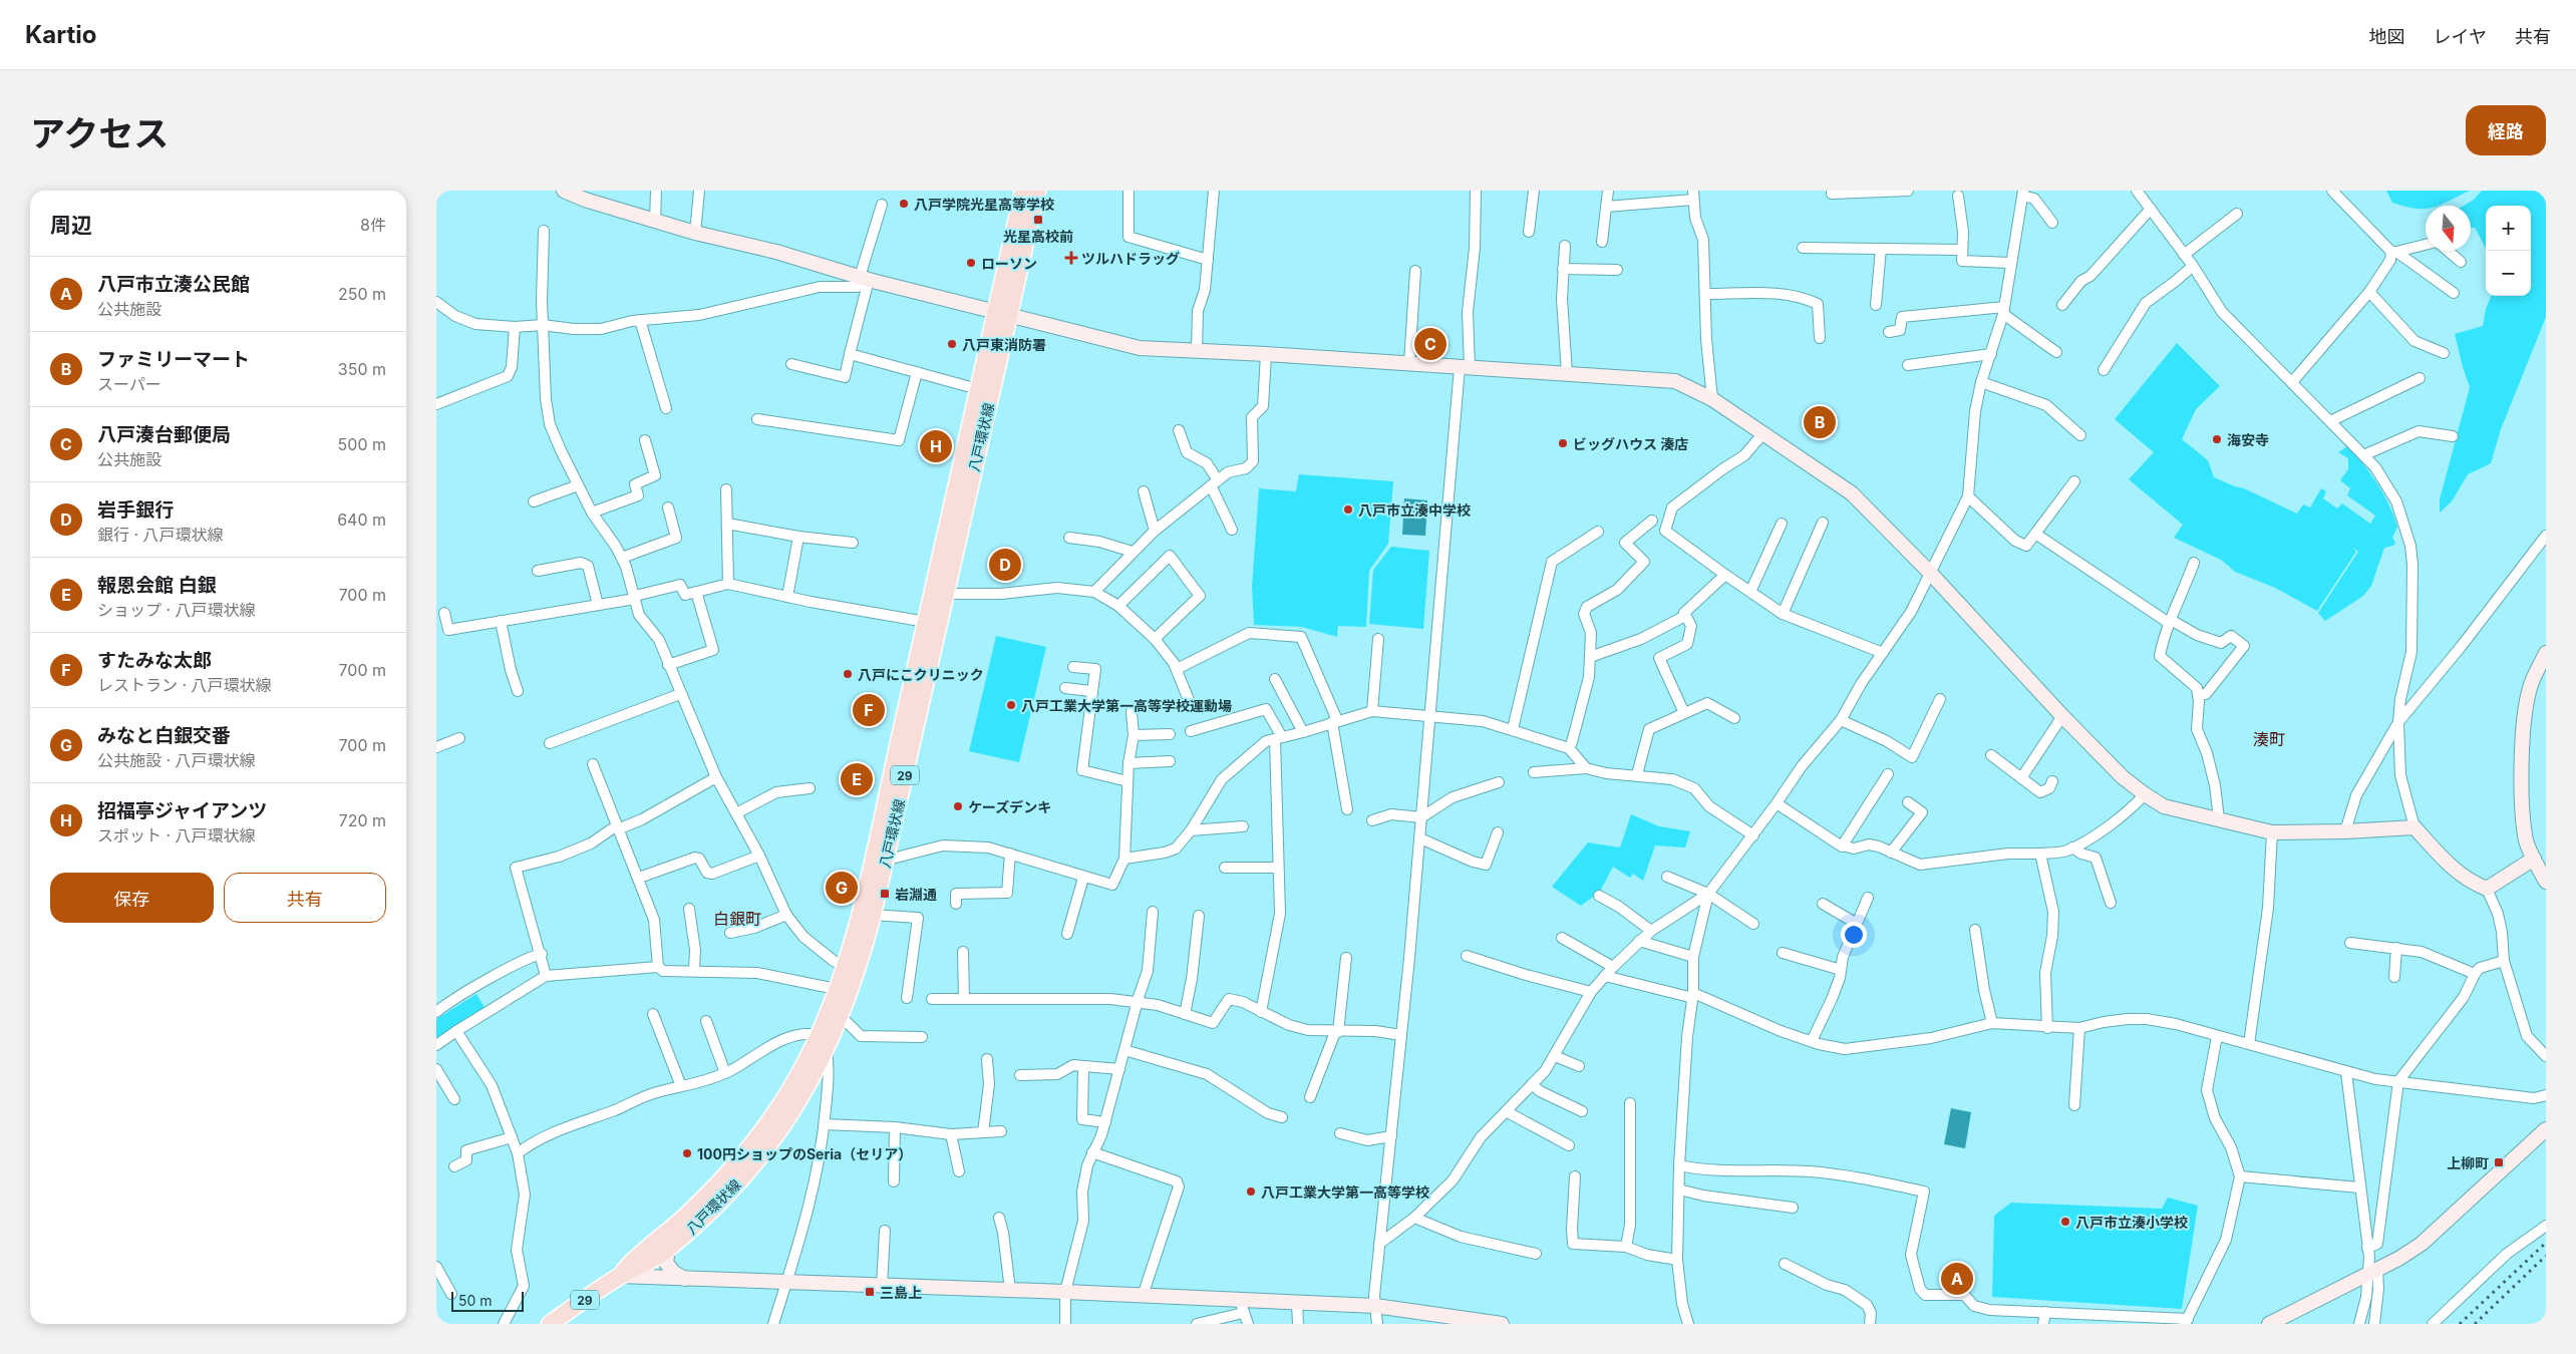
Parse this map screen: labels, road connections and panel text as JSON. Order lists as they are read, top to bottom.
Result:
{
  "streets": {
    "main road": ["八戸環状線", "29"]
  },
  "districts": ["湊町", "白銀町"],
  "places": {
    "other": [
      "八戸学院光星高等学校",
      "ローソン",
      "八戸東消防署",
      "海安寺",
      "ビッグハウス 湊店",
      "八戸市立湊中学校",
      "八戸にこクリニック",
      "八戸工業大学第一高等学校運動場",
      "ケーズデンキ",
      "100円ショップのSeria（セリア）",
      "八戸工業大学第一高等学校",
      "八戸市立湊小学校"
    ],
    "transit": [
      "光星高校前",
      "岩淵通",
      "上柳町",
      "三島上"
    ],
    "health": ["ツルハドラッグ"]
  },
  "scale_bar": "50 m",
  "north": "bottom",
  "page": {
    "header": "Kartio",
    "nav": ["地図", "レイヤ", "共有"],
    "title": "アクセス",
    "buttons": [
      "経路",
      ["保存", "共有"]
    ],
    "heading": ["周辺", "8件"],
    "map_buttons": ["+", "−"],
    "list": [
      {
        "mark": "A",
        "name": "八戸市立湊公民館",
        "note": "公共施設",
        "value": "250 m"
      },
      {
        "mark": "B",
        "name": "ファミリーマート",
        "note": "スーパー",
        "value": "350 m"
      },
      {
        "mark": "C",
        "name": "八戸湊台郵便局",
        "note": "公共施設",
        "value": "500 m"
      },
      {
        "mark": "D",
        "name": "岩手銀行",
        "note": "銀行 · 八戸環状線",
        "value": "640 m"
      },
      {
        "mark": "E",
        "name": "報恩会館 白銀",
        "note": "ショップ · 八戸環状線",
        "value": "700 m"
      },
      {
        "mark": "F",
        "name": "すたみな太郎",
        "note": "レストラン · 八戸環状線",
        "value": "700 m"
      },
      {
        "mark": "G",
        "name": "みなと白銀交番",
        "note": "公共施設 · 八戸環状線",
        "value": "700 m"
      },
      {
        "mark": "H",
        "name": "招福亭ジャイアンツ",
        "note": "スポット · 八戸環状線",
        "value": "720 m"
      }
    ],
    "pins": [
      "C",
      "B",
      "H",
      "D",
      "F",
      "E",
      "G",
      "A"
    ],
    "scale": "50 m"
  }
}
